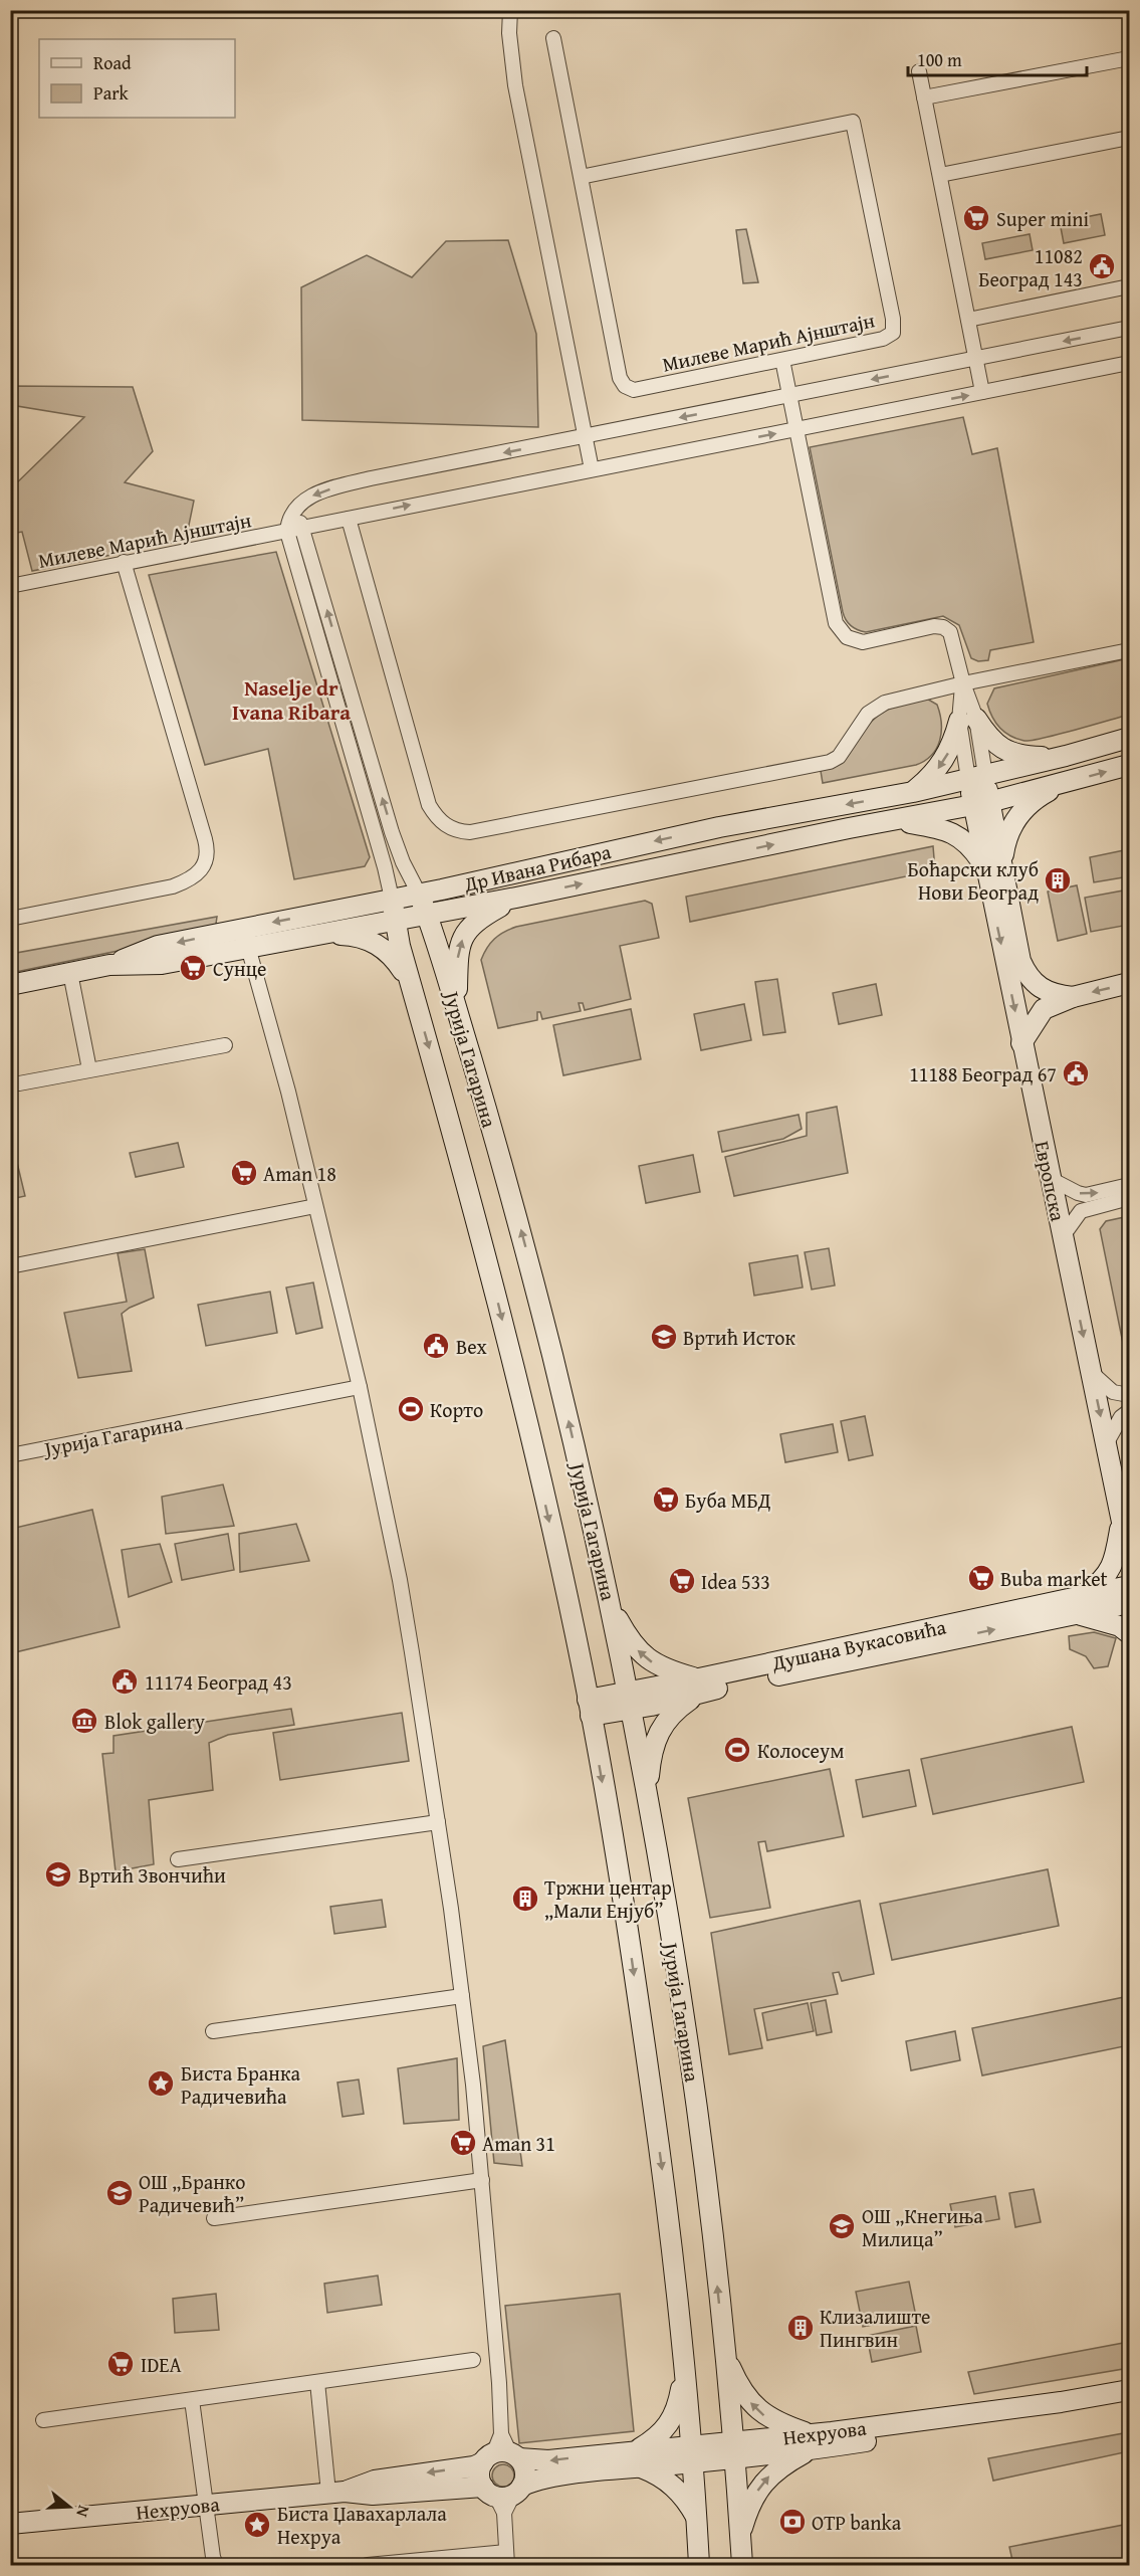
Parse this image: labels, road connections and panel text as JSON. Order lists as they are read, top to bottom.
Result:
{
  "streets": {
    "main road": [
      "Др Ивана Рибара",
      "Јурија Гагарина",
      "Европска",
      "Душана Вукасовића",
      "Нехруова"
    ],
    "street": ["Милеве Марић Ајнштајн"]
  },
  "crossings": [
    ["Милеве Марић Ајнштајн", "Јурија Гагарина"],
    ["Др Ивана Рибара", "Јурија Гагарина"],
    ["Др Ивана Рибара", "Европска"],
    ["Јурија Гагарина", "Душана Вукасовића"],
    ["Јурија Гагарина", "Нехруова"]
  ],
  "one_way": ["Европска"],
  "districts": ["Naselje dr Ivana Ribara"],
  "places": {
    "supermarket": [
      "Super mini",
      "Сунце",
      "Aman 18",
      "Буба МБД",
      "Buba market",
      "Idea 533",
      "Aman 31",
      "IDEA"
    ],
    "public building": [
      "11082 Београд 143",
      "11188 Београд 67",
      "Bex",
      "11174 Београд 43"
    ],
    "building": ["Боћарски клуб Нови Београд", "Тржни центар „Мали Енјуб”", "Клизалиште Пингвин"],
    "school or university": [
      "Вртић Исток",
      "Вртић Звончићи",
      "ОШ „Бранко Радичевић”",
      "ОШ „Кнегиња Милица”"
    ],
    "sports": ["Корто", "Колосеум"],
    "museum": ["Blok gallery"],
    "place": ["Биста Бранка Радичевића", "Биста Џавахарлала Нехруа"],
    "bank": ["OTP banka"]
  },
  "legend": ["Road", "Park"],
  "scale_bar": "100 m",
  "north": "right"
}
